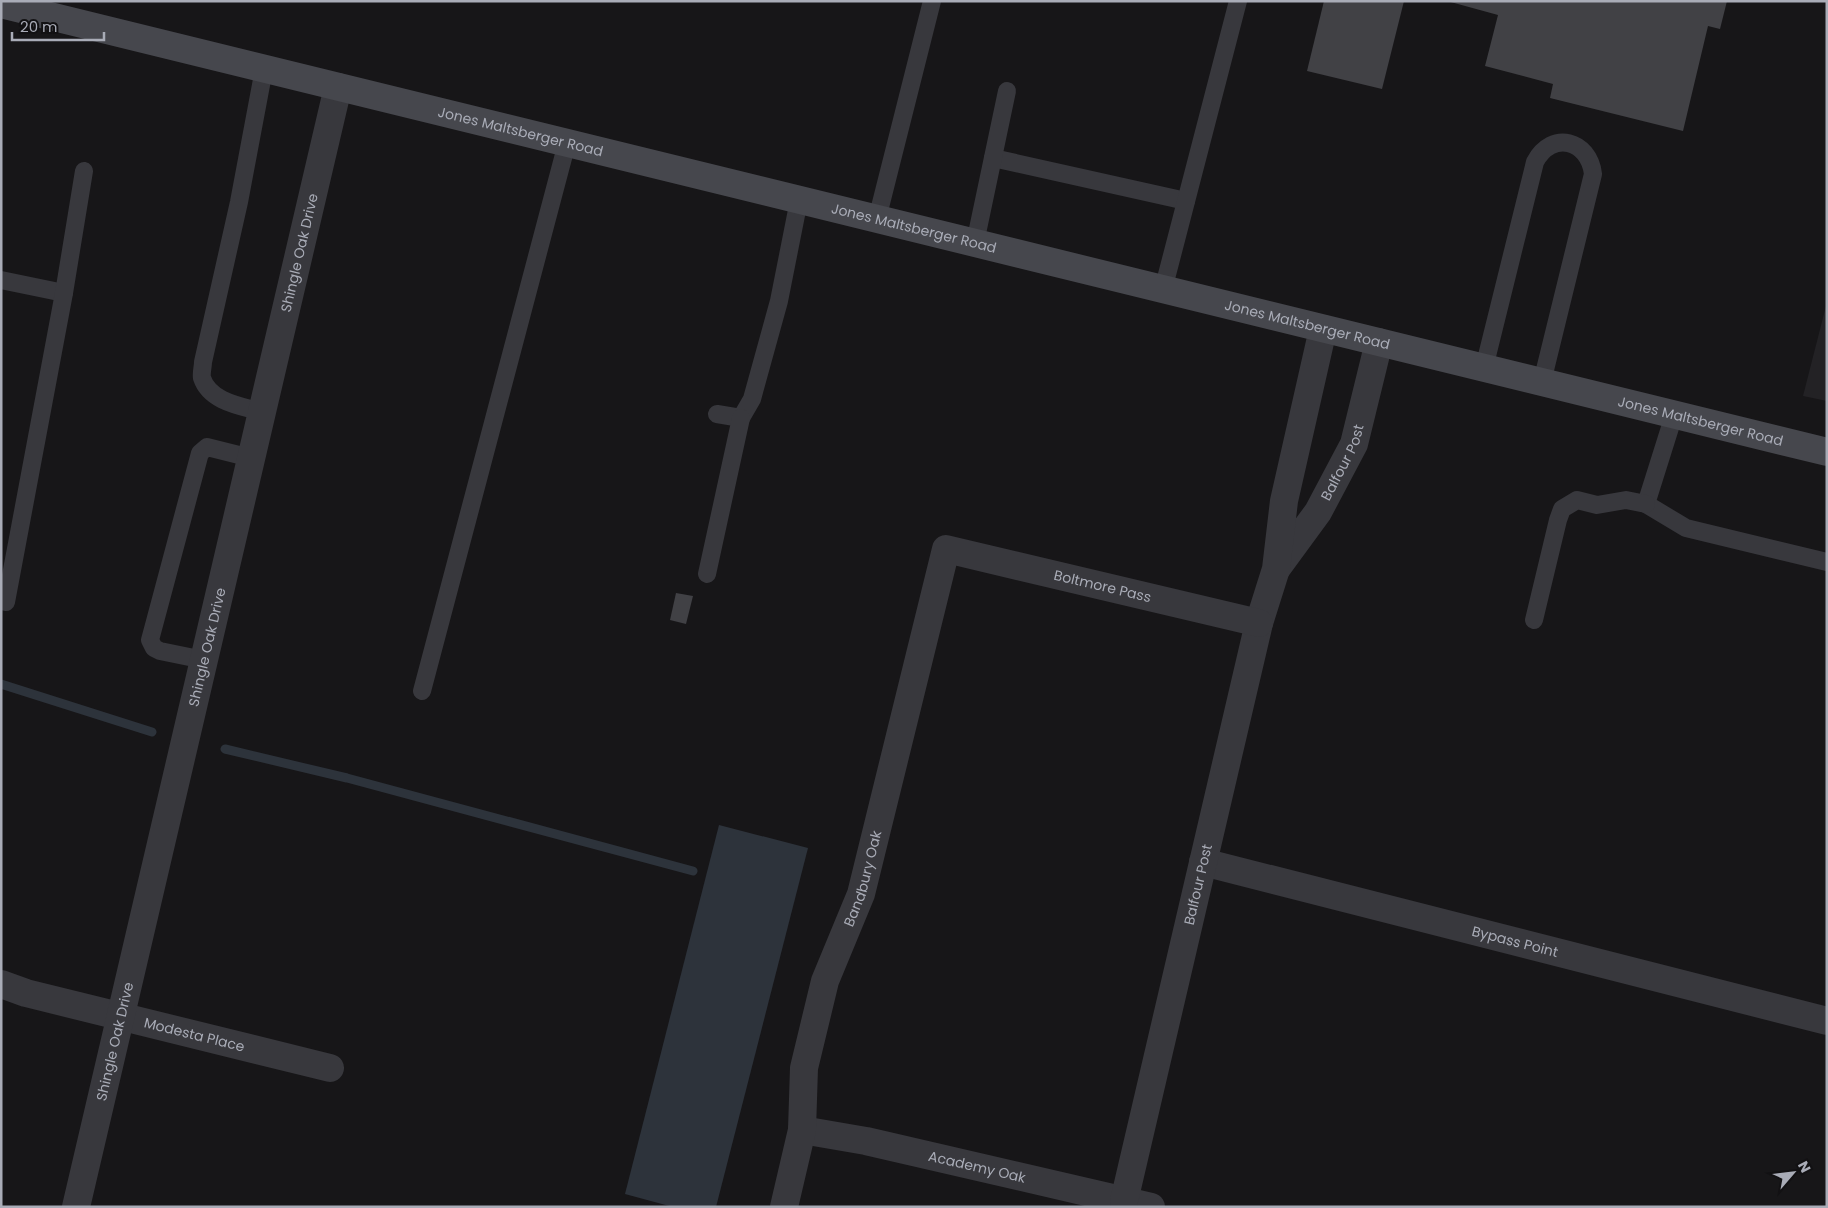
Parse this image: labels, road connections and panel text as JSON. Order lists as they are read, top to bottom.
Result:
{
  "streets": {
    "main road": ["Jones Maltsberger Road"],
    "street": [
      "Shingle Oak Drive",
      "Balfour Post",
      "Boltmore Pass",
      "Bandbury Oak",
      "Bypass Point",
      "Modesta Place",
      "Academy Oak"
    ]
  },
  "crossings": [
    ["Jones Maltsberger Road", "Shingle Oak Drive"],
    ["Jones Maltsberger Road", "Balfour Post"],
    ["Shingle Oak Drive", "Modesta Place"],
    ["Balfour Post", "Boltmore Pass"],
    ["Balfour Post", "Bypass Point"],
    ["Balfour Post", "Academy Oak"],
    ["Boltmore Pass", "Bandbury Oak"],
    ["Bandbury Oak", "Academy Oak"]
  ],
  "scale_bar": "20 m",
  "north": "top right"
}
